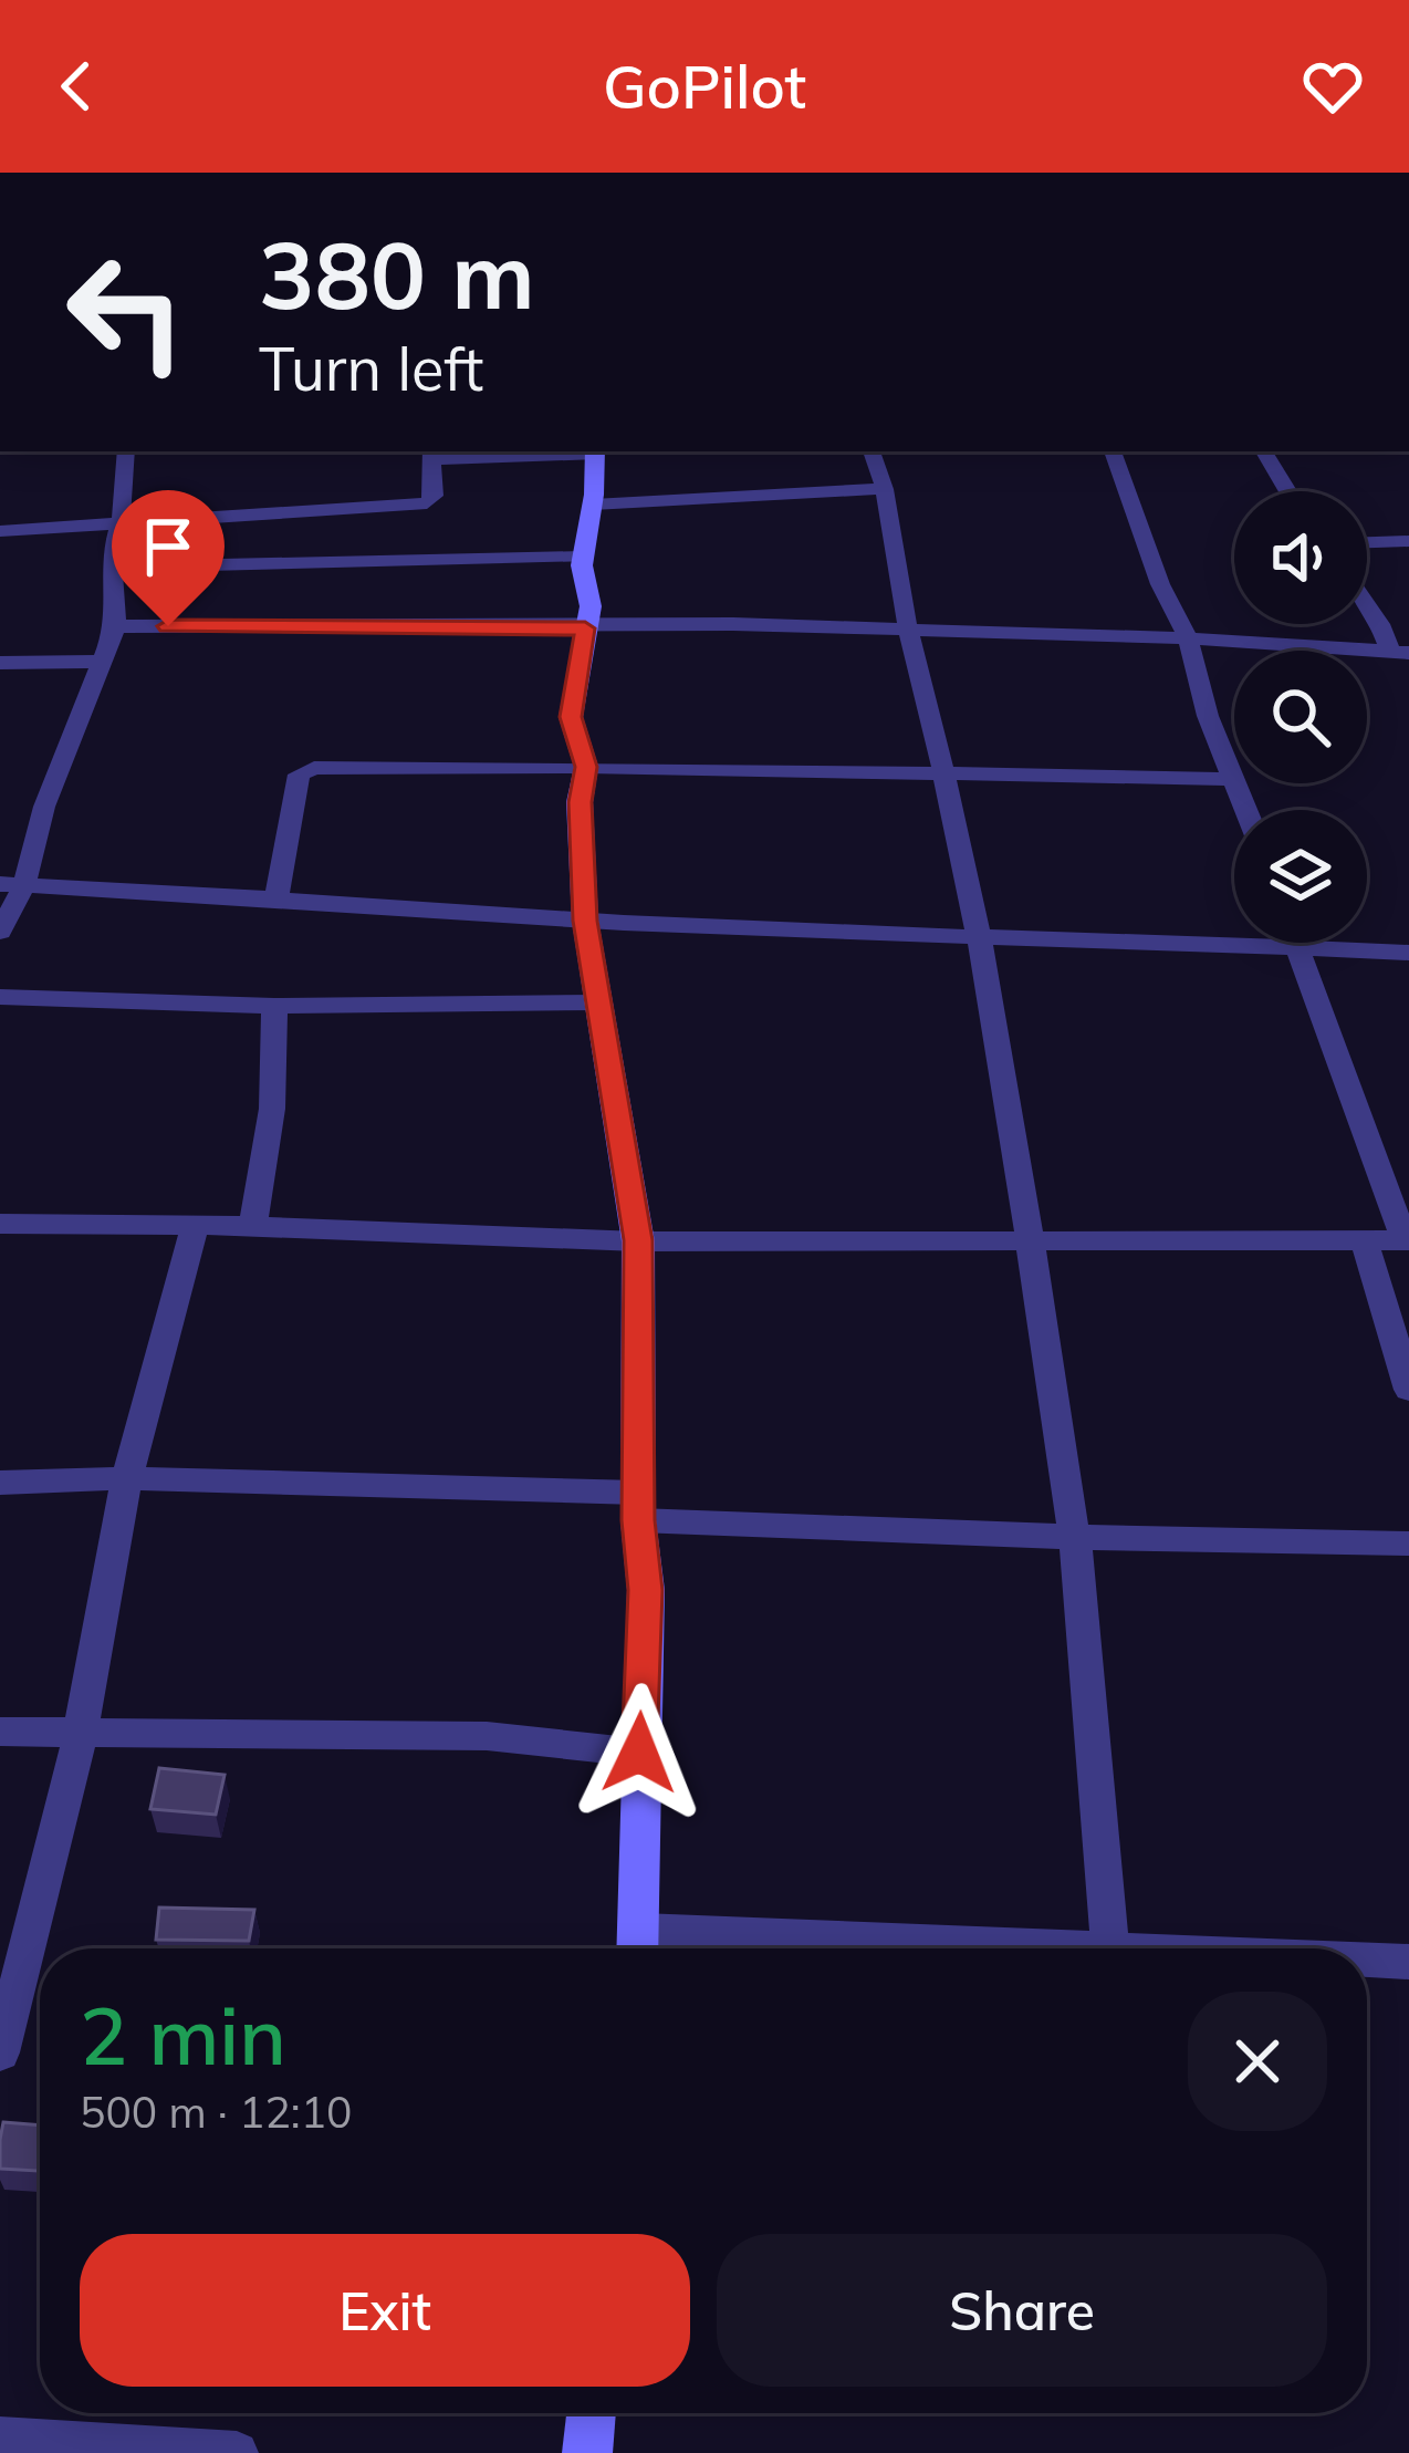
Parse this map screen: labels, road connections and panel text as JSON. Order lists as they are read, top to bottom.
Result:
{
  "page": {
    "header": "GoPilot",
    "turn": ["380 m", "Turn left"],
    "heading": ["2 min", "500 m · 12:10"],
    "buttons": ["Exit", "Share"]
  }
}
